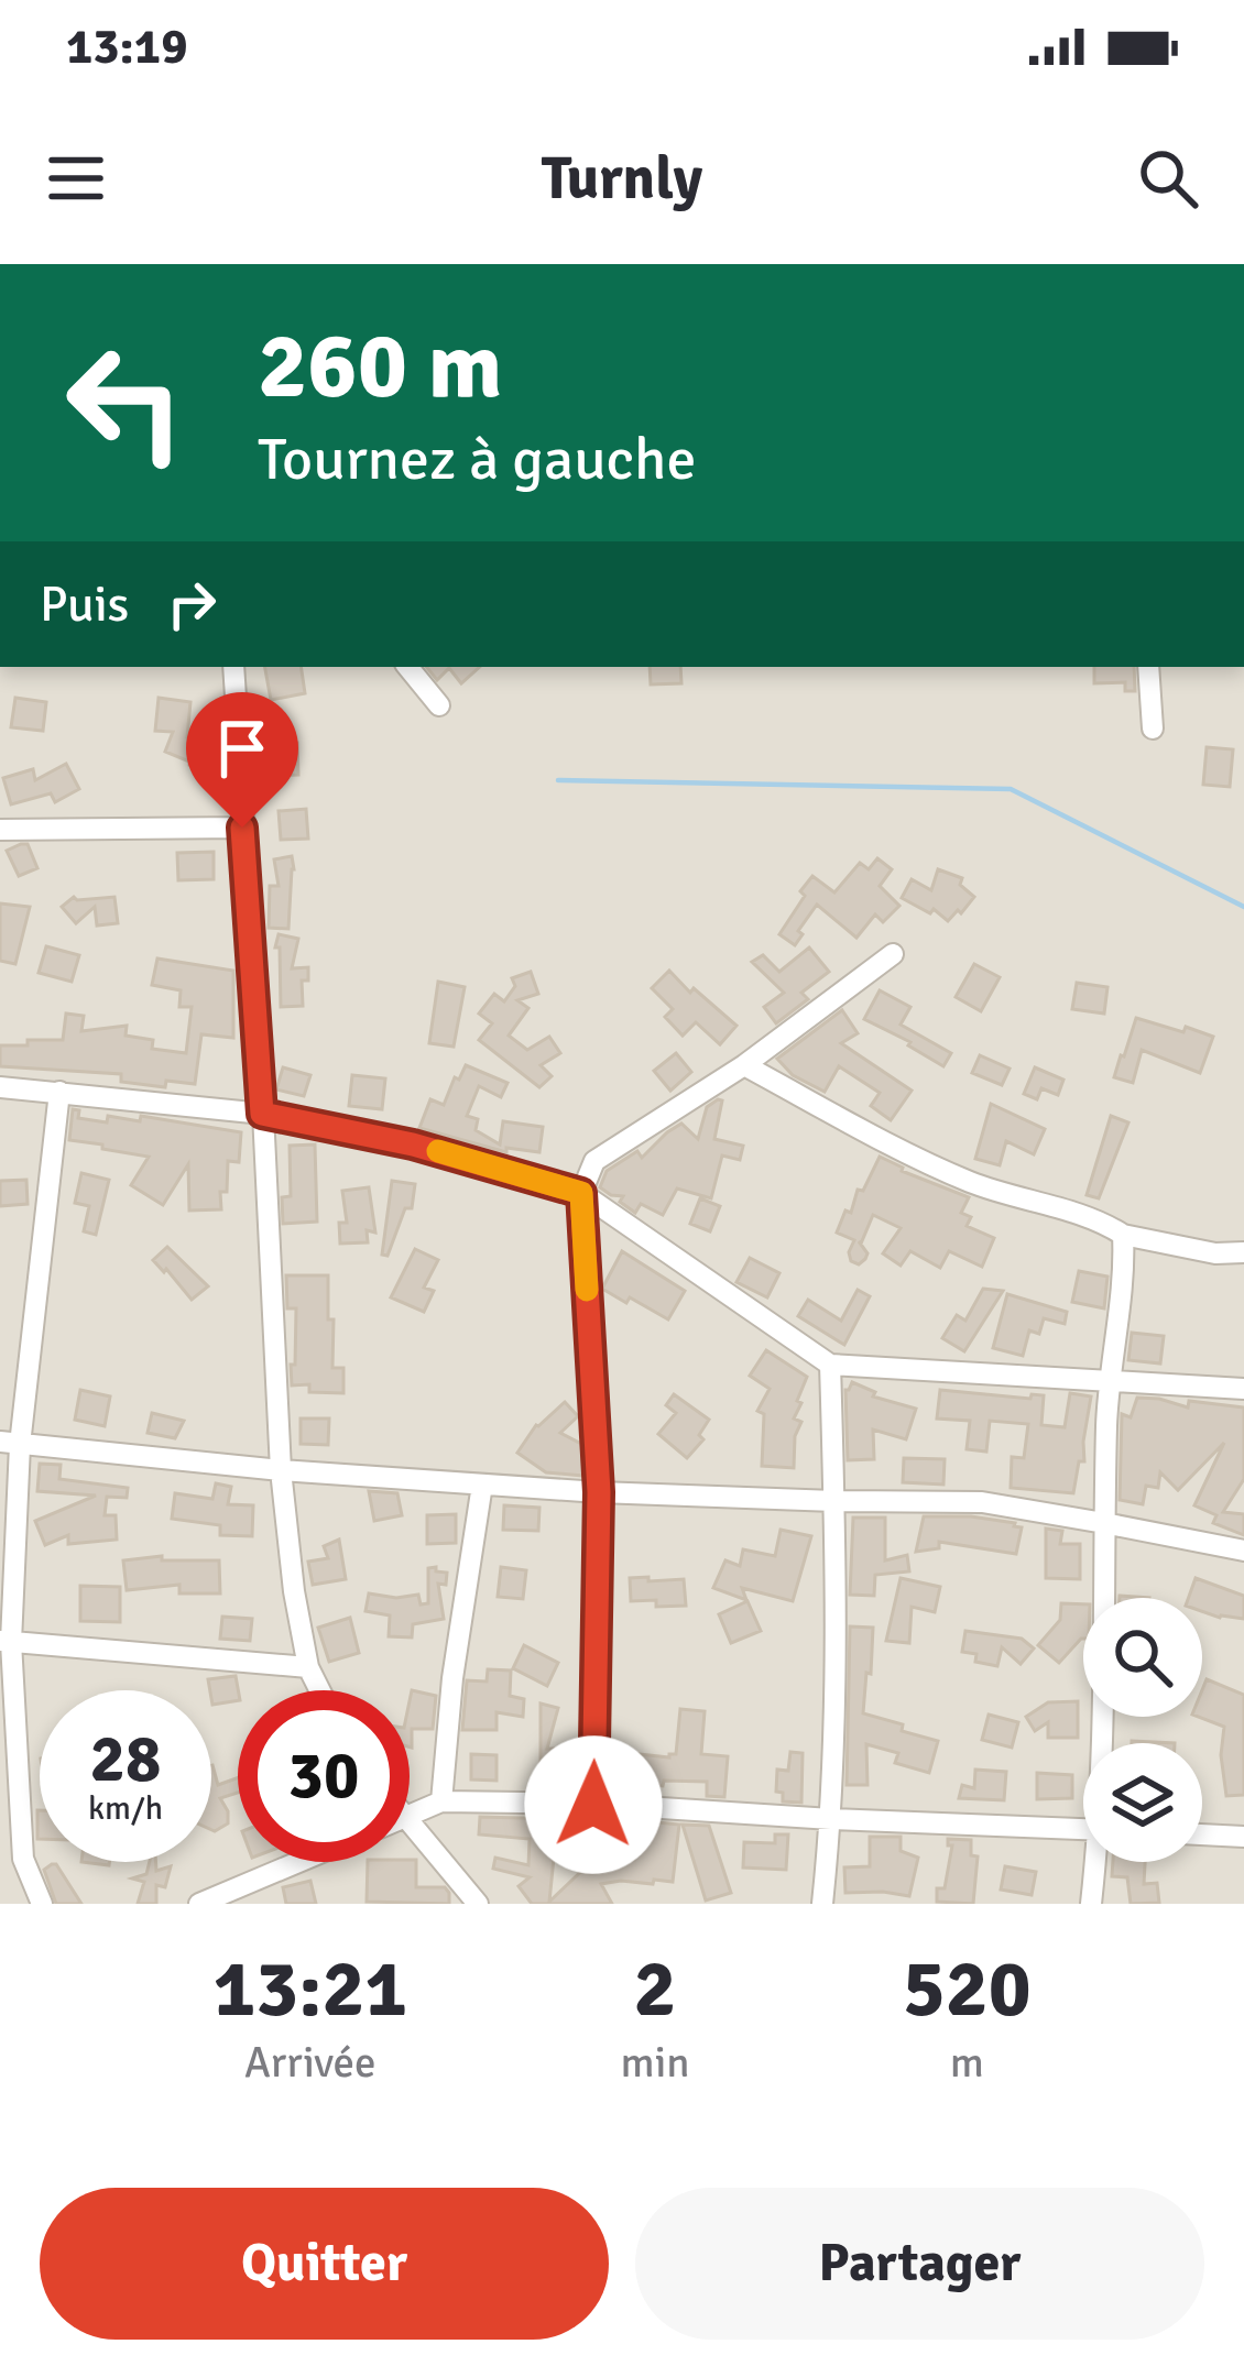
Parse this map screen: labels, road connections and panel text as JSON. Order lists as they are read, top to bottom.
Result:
{
  "page": {
    "status": "13:19",
    "header": "Turnly",
    "turn": ["260 m", "Tournez à gauche"],
    "then": "Puis",
    "speed": "28 km/h",
    "limit": "30",
    "eta": [
      "13:21",
      "Arrivée",
      "2",
      "min",
      "520",
      "m"
    ],
    "buttons": ["Quitter", "Partager"]
  }
}
